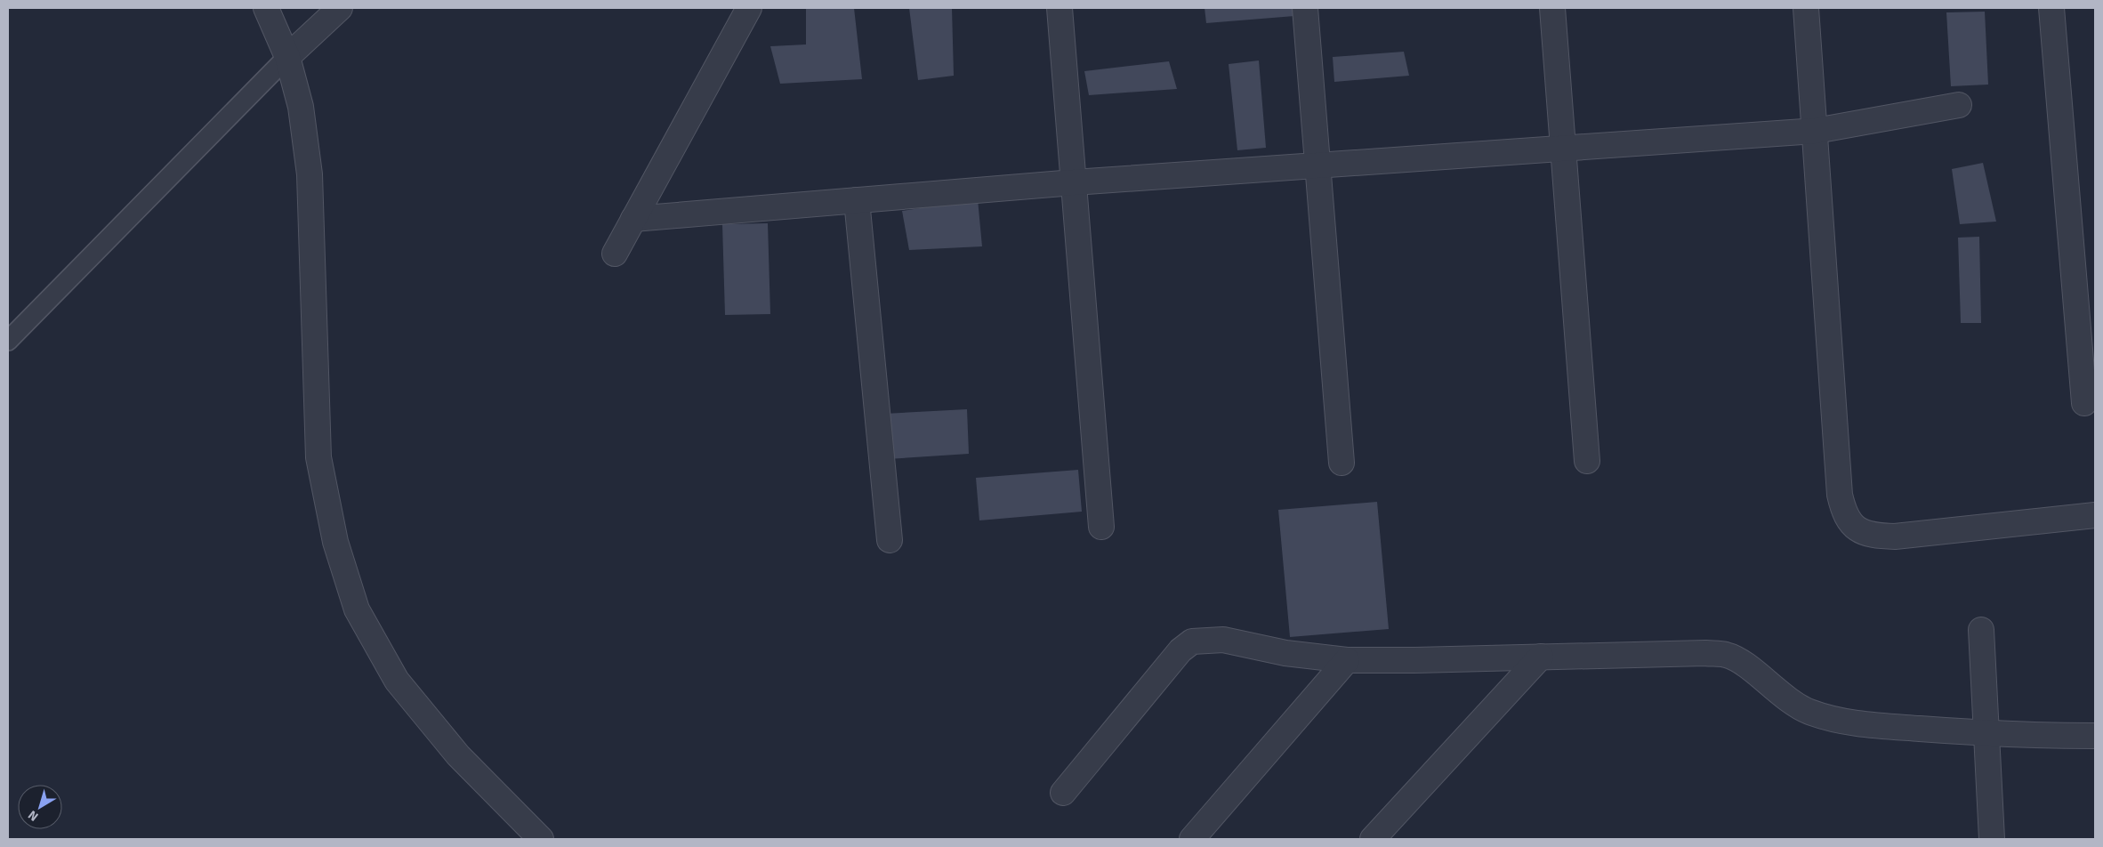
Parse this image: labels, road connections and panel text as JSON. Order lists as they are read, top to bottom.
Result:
{
  "north": "bottom left"
}
